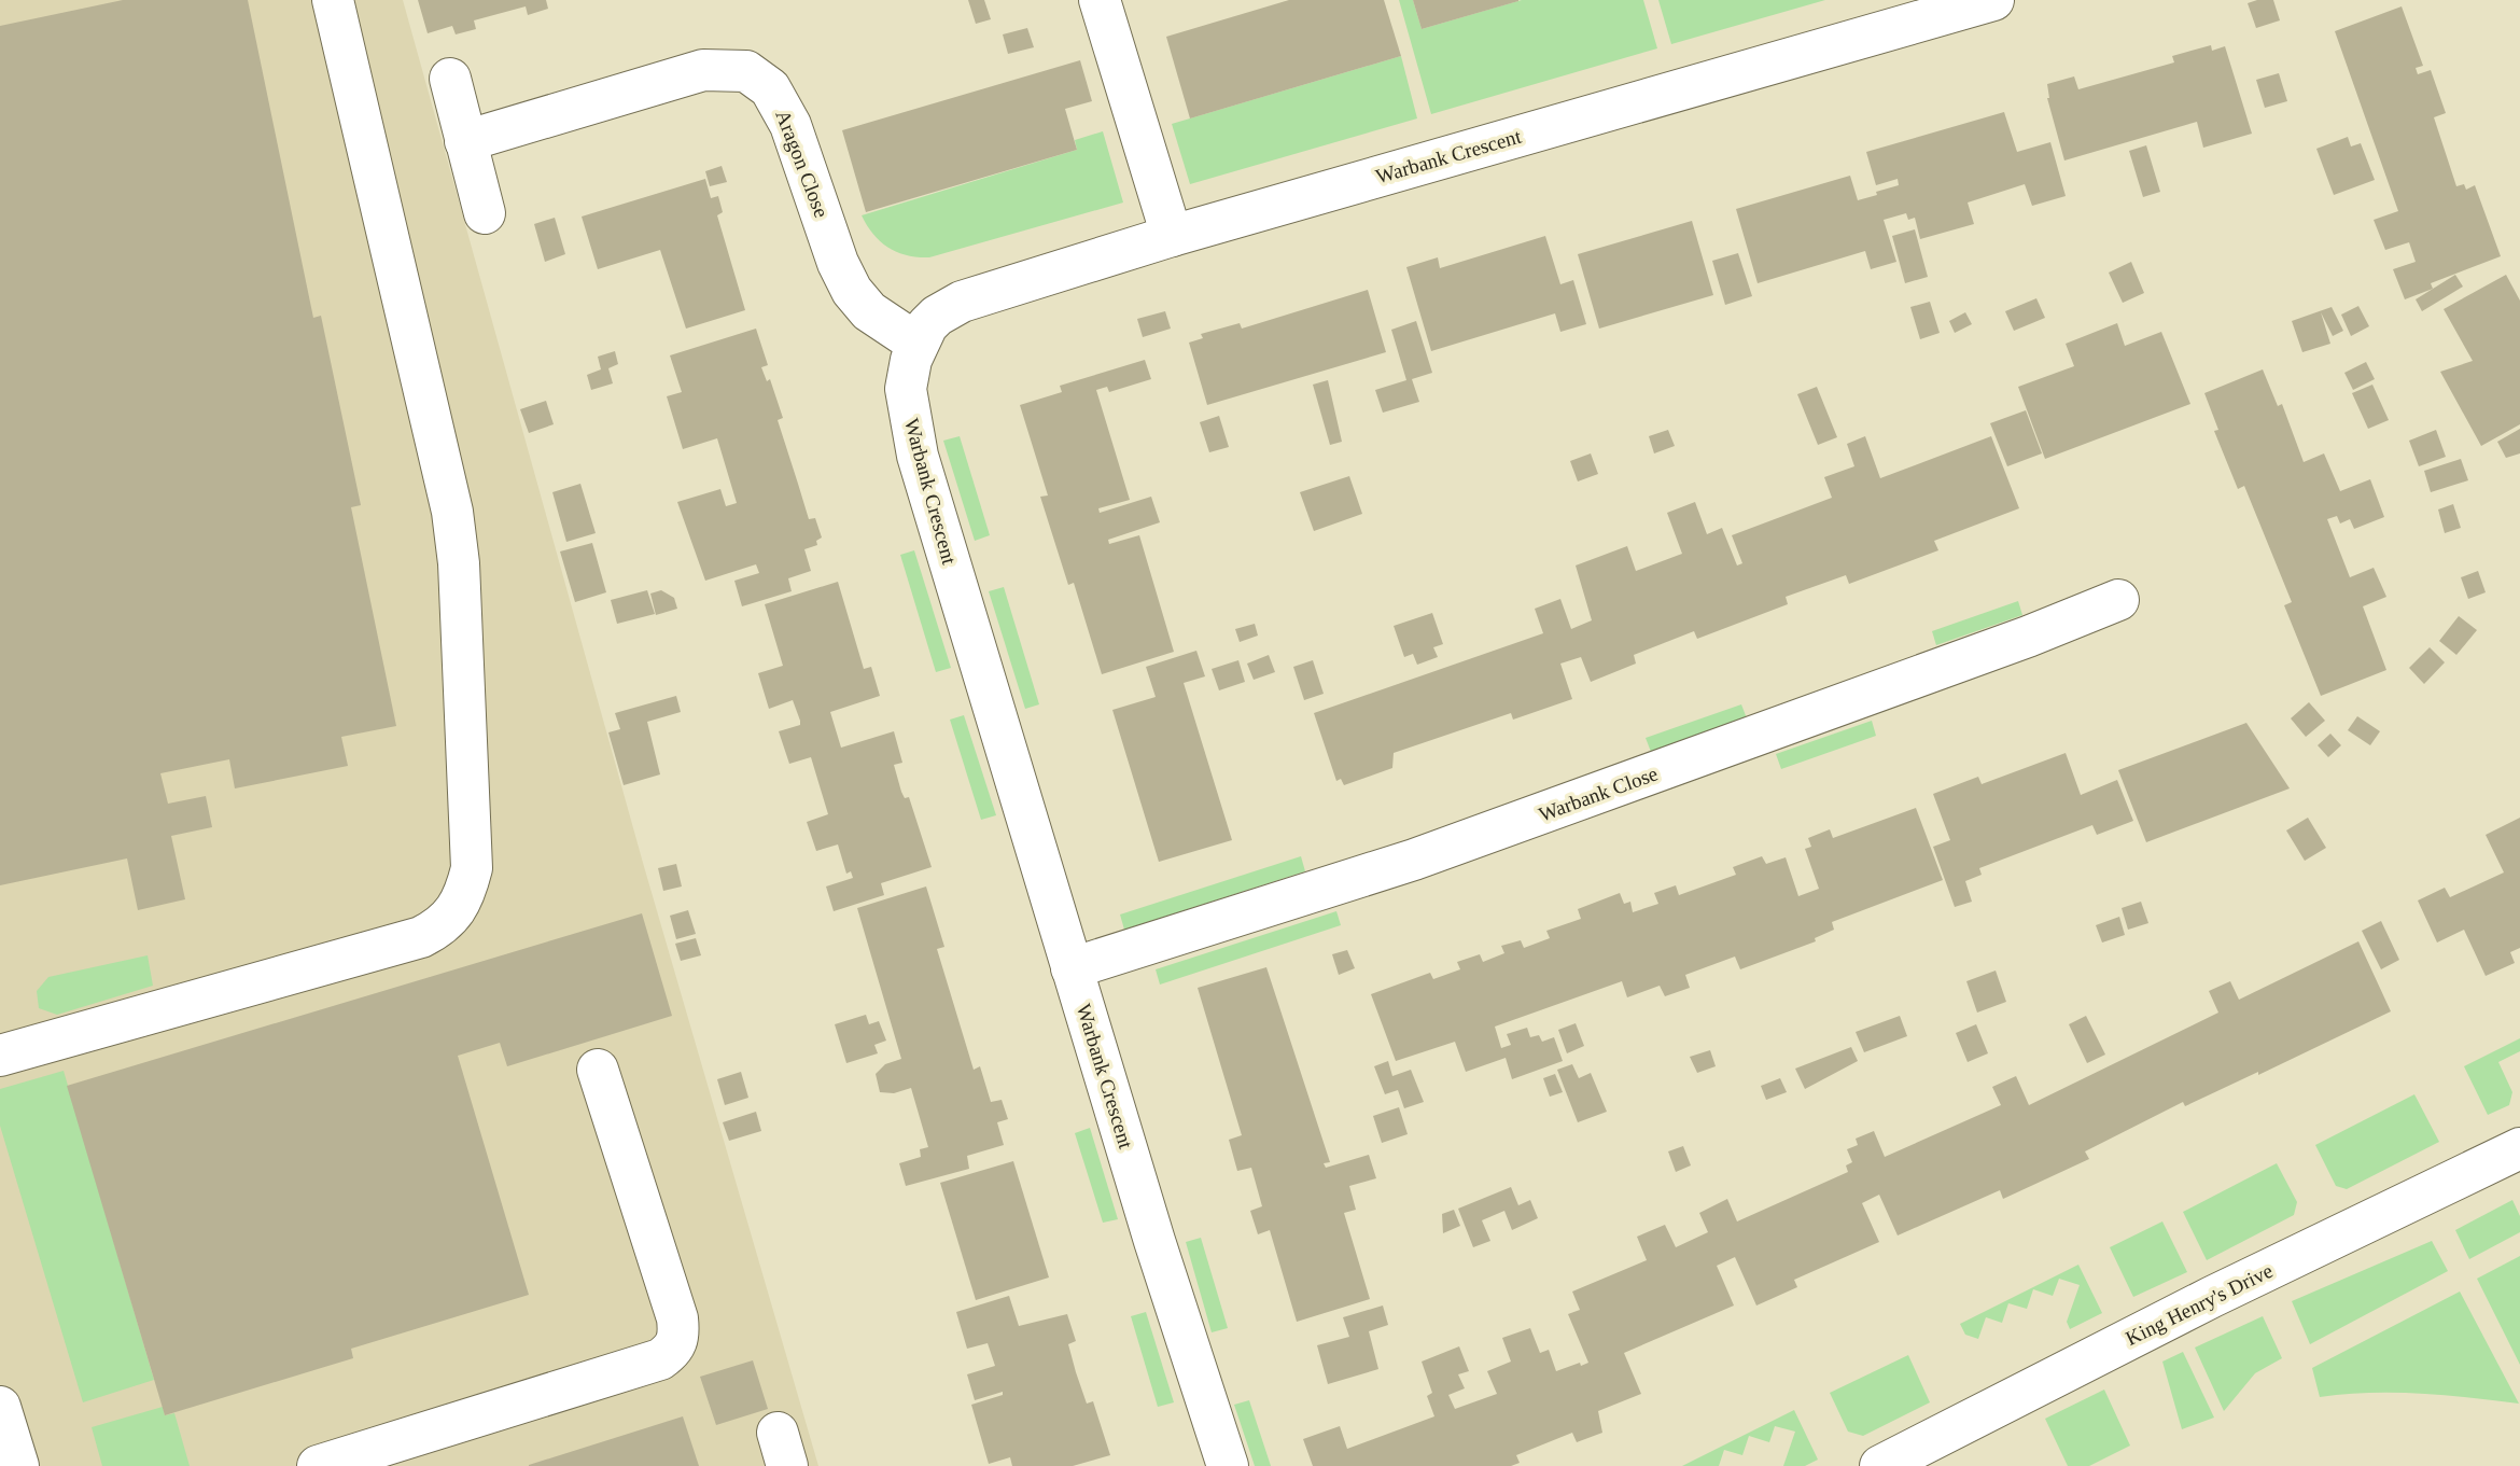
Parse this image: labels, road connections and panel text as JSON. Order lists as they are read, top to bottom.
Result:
{
  "streets": {
    "street": [
      "Warbank Crescent",
      "Aragon Close",
      "Warbank Close",
      "King Henry's Drive"
    ]
  },
  "crossings": [
    ["Warbank Crescent", "Aragon Close"],
    ["Warbank Crescent", "Warbank Close"]
  ]
}
